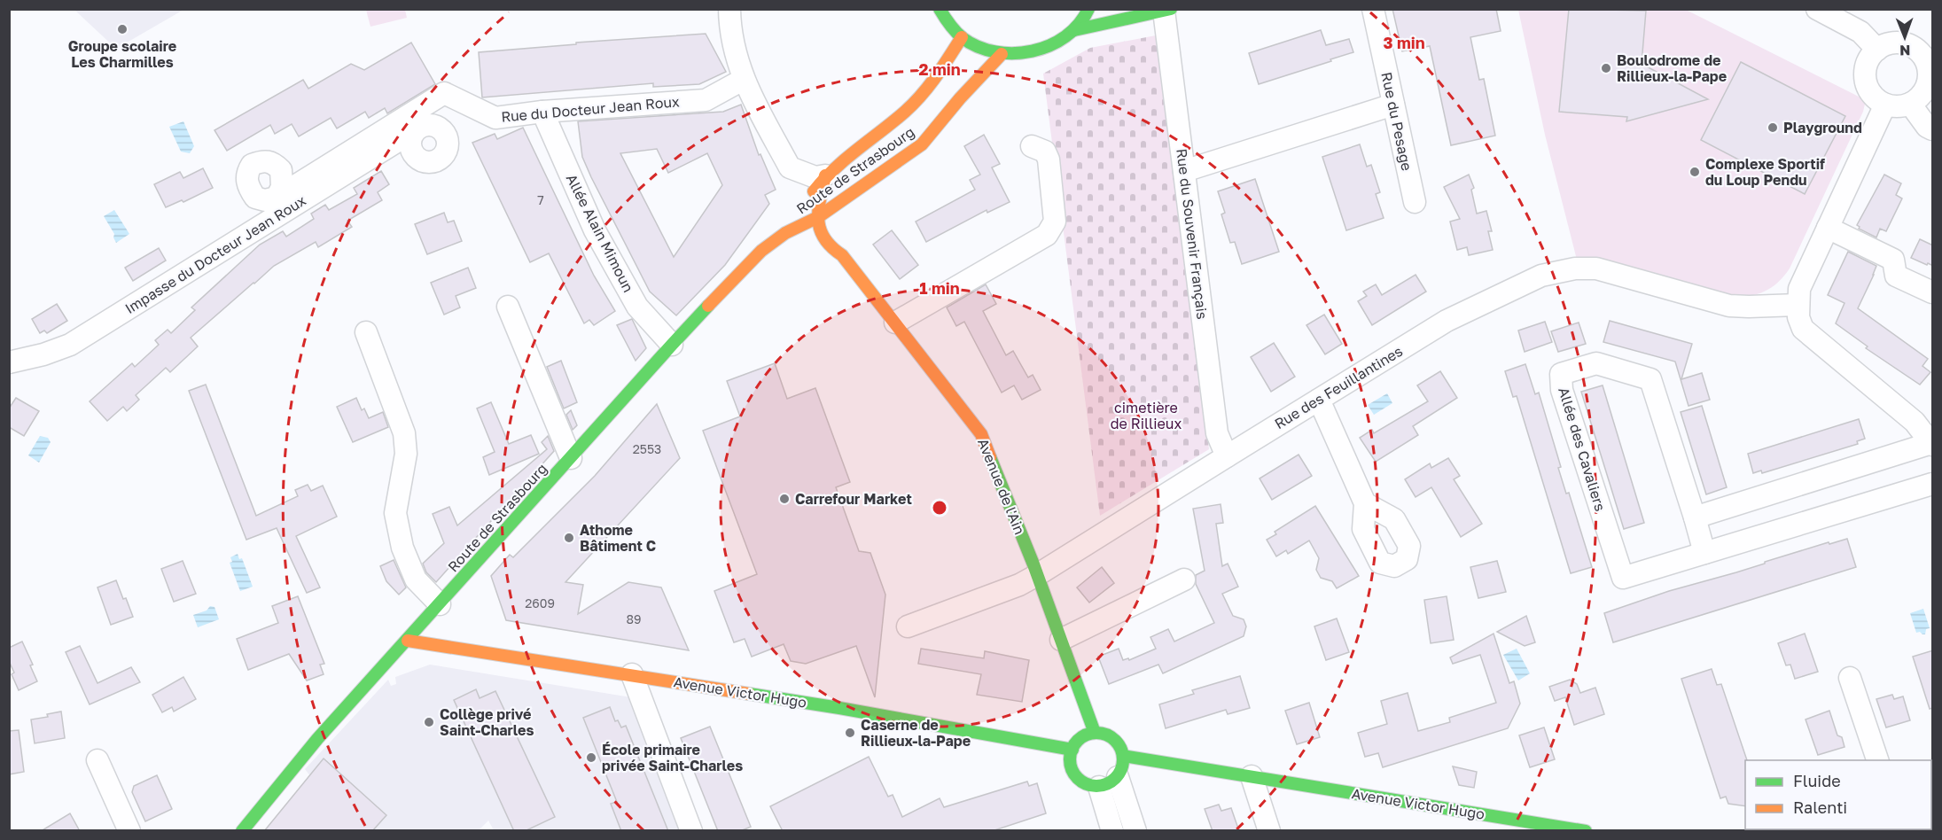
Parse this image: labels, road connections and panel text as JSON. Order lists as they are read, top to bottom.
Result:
{
  "streets": {
    "street": [
      "Rue du Docteur Jean Roux",
      "Rue du Pesage",
      "Route de Strasbourg",
      "Allée Alain Mimoun",
      "Rue du Souvenir Français",
      "Impasse du Docteur Jean Roux",
      "Rue des Feuillantines",
      "Allée des Cavaliers",
      "Avenue de l'Ain",
      "Avenue Victor Hugo"
    ]
  },
  "crossings": [
    ["Rue du Docteur Jean Roux", "Allée Alain Mimoun"],
    ["Route de Strasbourg", "Allée Alain Mimoun"],
    ["Route de Strasbourg", "Avenue de l'Ain"],
    ["Route de Strasbourg", "Avenue Victor Hugo"],
    ["Rue du Souvenir Français", "Rue des Feuillantines"],
    ["Rue des Feuillantines", "Avenue de l'Ain"],
    ["Avenue de l'Ain", "Avenue Victor Hugo"]
  ],
  "parks": ["cimetière de Rillieux"],
  "places": [
    "Groupe scolaire Les Charmilles",
    "Boulodrome de Rillieux-la-Pape",
    "Playground",
    "Complexe Sportif du Loup Pendu",
    "Carrefour Market",
    "Athome Bâtiment C",
    "Collège privé Saint-Charles",
    "Caserne de Rillieux-la-Pape",
    "École primaire privée Saint-Charles"
  ],
  "house_numbers": [
    "7",
    "2553",
    "2609",
    "89"
  ],
  "legend": ["Fluide", "Ralenti"],
  "north": "bottom",
  "rings": ["3 min", "2 min", "1 min"]
}
